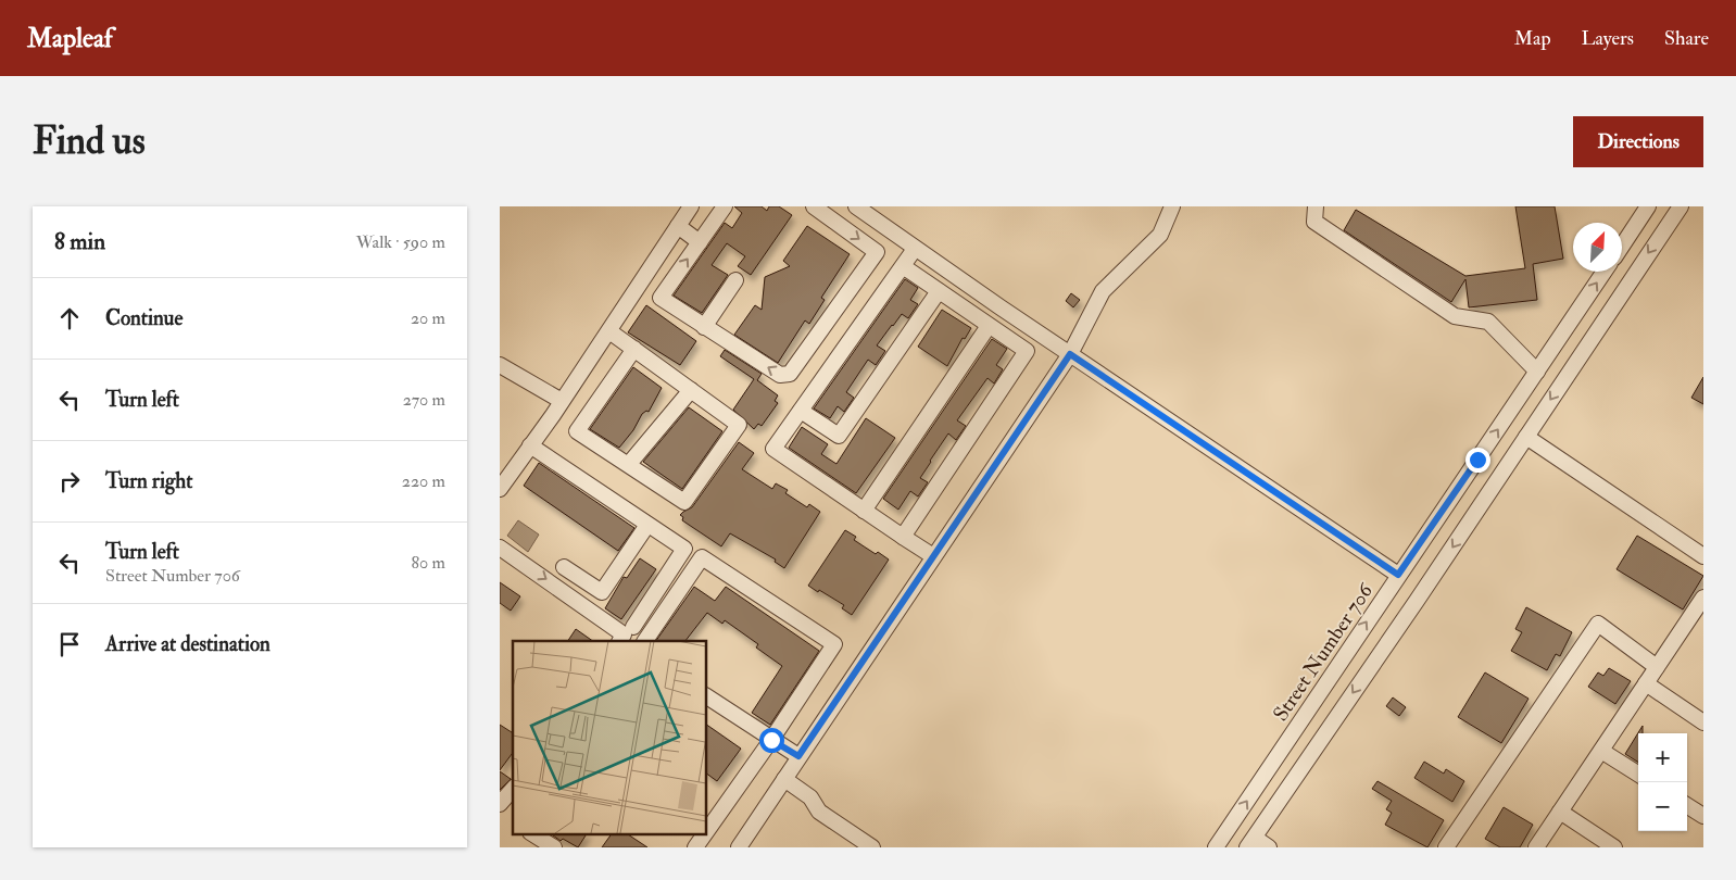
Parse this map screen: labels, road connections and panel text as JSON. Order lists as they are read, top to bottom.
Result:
{
  "streets": {
    "street": ["Street Number 706"]
  },
  "north": "top right",
  "page": {
    "header": "Mapleaf",
    "nav": ["Map", "Layers", "Share"],
    "buttons": "Directions",
    "title": "Find us",
    "heading": ["8 min", "Walk · 590 m"],
    "list": [
      ["Continue", "20 m"],
      ["Turn left", "270 m"],
      ["Turn right", "220 m"],
      ["Turn left", "Street Number 706", "80 m"],
      "Arrive at destination"
    ],
    "map_buttons": ["+", "−"]
  }
}
